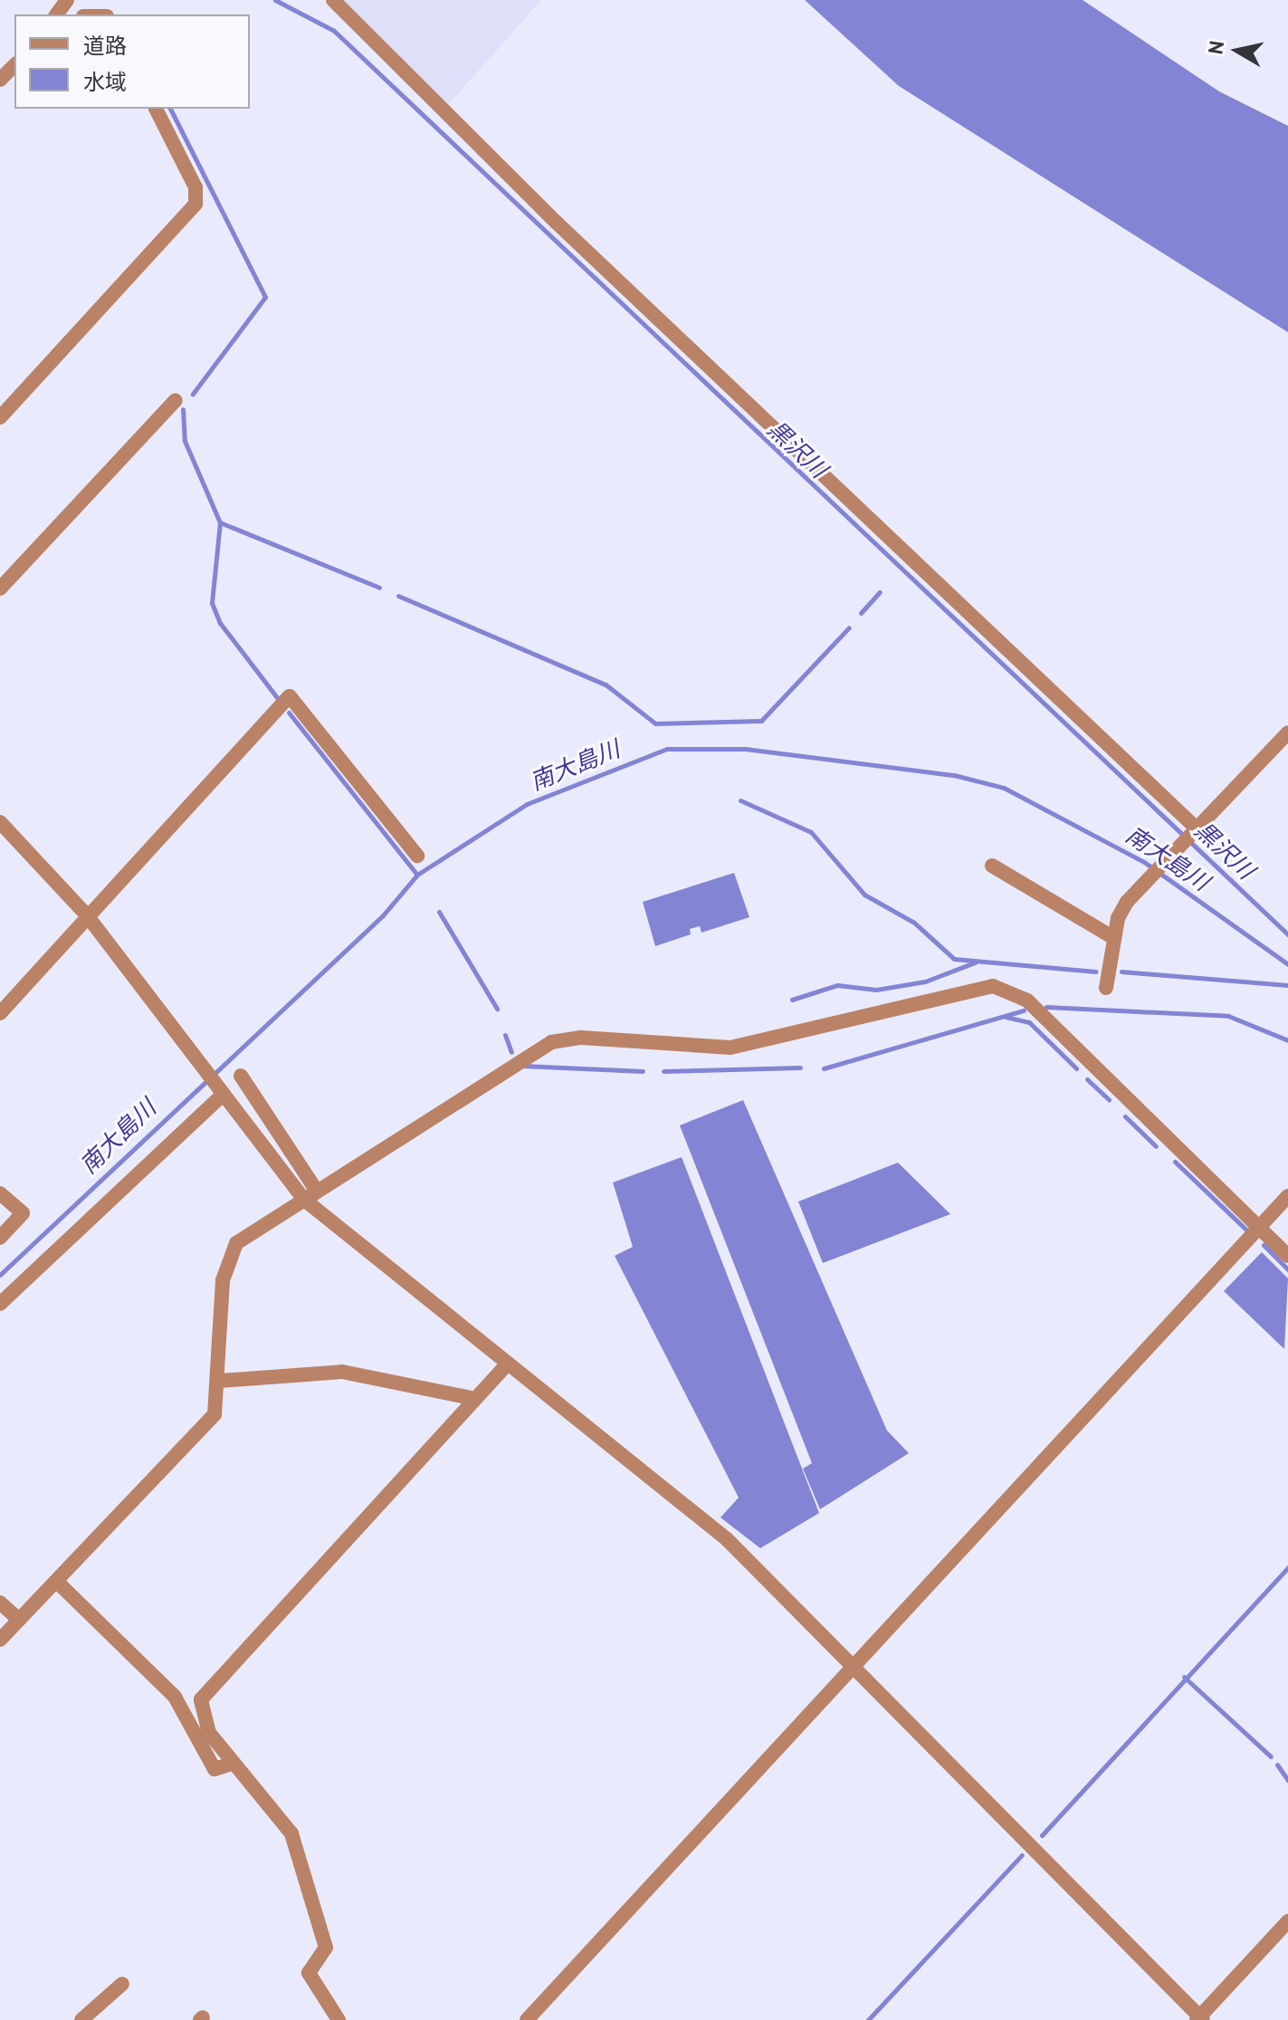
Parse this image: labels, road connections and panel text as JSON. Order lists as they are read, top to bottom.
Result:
{
  "water": ["黒沢川", "南大島川"],
  "legend": ["道路", "水域"],
  "north": "left"
}
